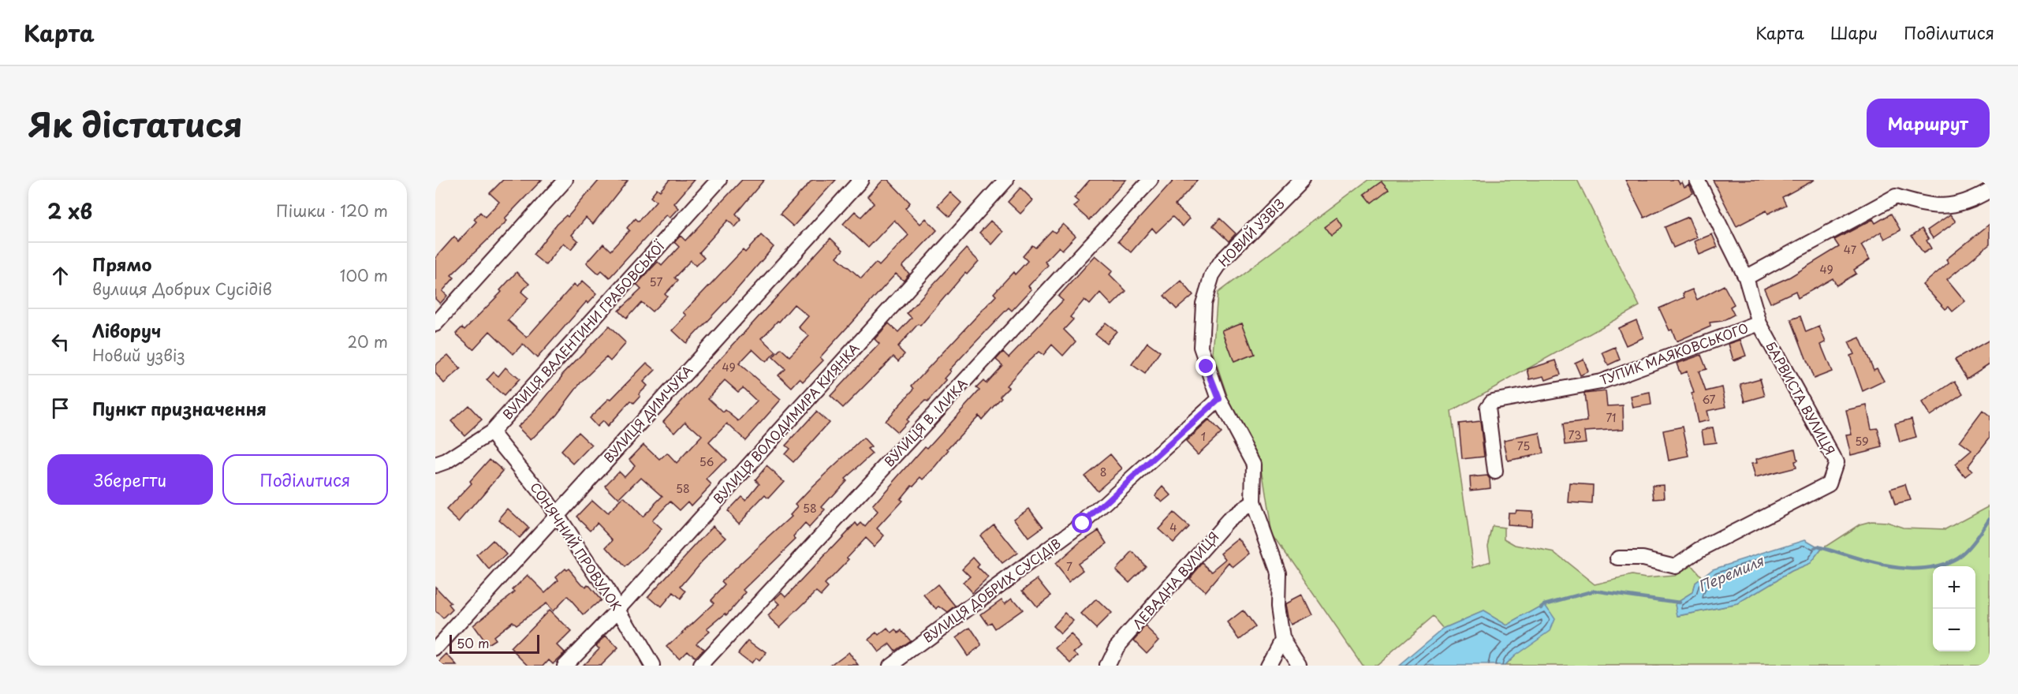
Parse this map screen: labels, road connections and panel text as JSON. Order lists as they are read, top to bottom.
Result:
{
  "streets": {
    "street": [
      "НОВИЙ УЗВІЗ",
      "ВУЛИЦЯ ВАЛЕНТИНИ ГРАБОВСЬКОЇ",
      "ТУПИК МАЯКОВСЬКОГО",
      "БАРВИСТА ВУЛИЦЯ",
      "ВУЛИЦЯ ДИМЧУКА",
      "ВУЛИЦЯ В. ІЛИКА",
      "ВУЛИЦЯ ВОЛОДИМИРА КИЯНКА",
      "СОНЯЧНИЙ ПРОВУЛОК",
      "ЛЕВАДНА ВУЛИЦЯ",
      "ВУЛИЦЯ ДОБРИХ СУСІДІВ"
    ]
  },
  "crossings": [
    ["НОВИЙ УЗВІЗ", "ЛЕВАДНА ВУЛИЦЯ"],
    ["НОВИЙ УЗВІЗ", "ВУЛИЦЯ ДОБРИХ СУСІДІВ"],
    ["ВУЛИЦЯ ВАЛЕНТИНИ ГРАБОВСЬКОЇ", "СОНЯЧНИЙ ПРОВУЛОК"],
    ["ТУПИК МАЯКОВСЬКОГО", "БАРВИСТА ВУЛИЦЯ"],
    ["ВУЛИЦЯ ДИМЧУКА", "СОНЯЧНИЙ ПРОВУЛОК"],
    ["ВУЛИЦЯ ВОЛОДИМИРА КИЯНКА", "СОНЯЧНИЙ ПРОВУЛОК"]
  ],
  "water": ["Перемиля"],
  "house_numbers": [
    "47",
    "49",
    "57",
    "49",
    "67",
    "71",
    "73",
    "1",
    "59",
    "75",
    "56",
    "8",
    "58",
    "58",
    "4",
    "7"
  ],
  "scale_bar": "50 m",
  "page": {
    "header": "Карта",
    "nav": ["Карта", "Шари", "Поділитися"],
    "title": "Як дістатися",
    "buttons": [
      "Маршрут",
      ["Зберегти", "Поділитися"]
    ],
    "heading": ["2 хв", "Пішки · 120 m"],
    "list": [
      ["Прямо", "вулиця Добрих Сусідів", "100 m"],
      ["Ліворуч", "Новий узвіз", "20 m"],
      "Пункт призначення"
    ],
    "map_buttons": ["+", "−"],
    "scale": "50 m"
  }
}
